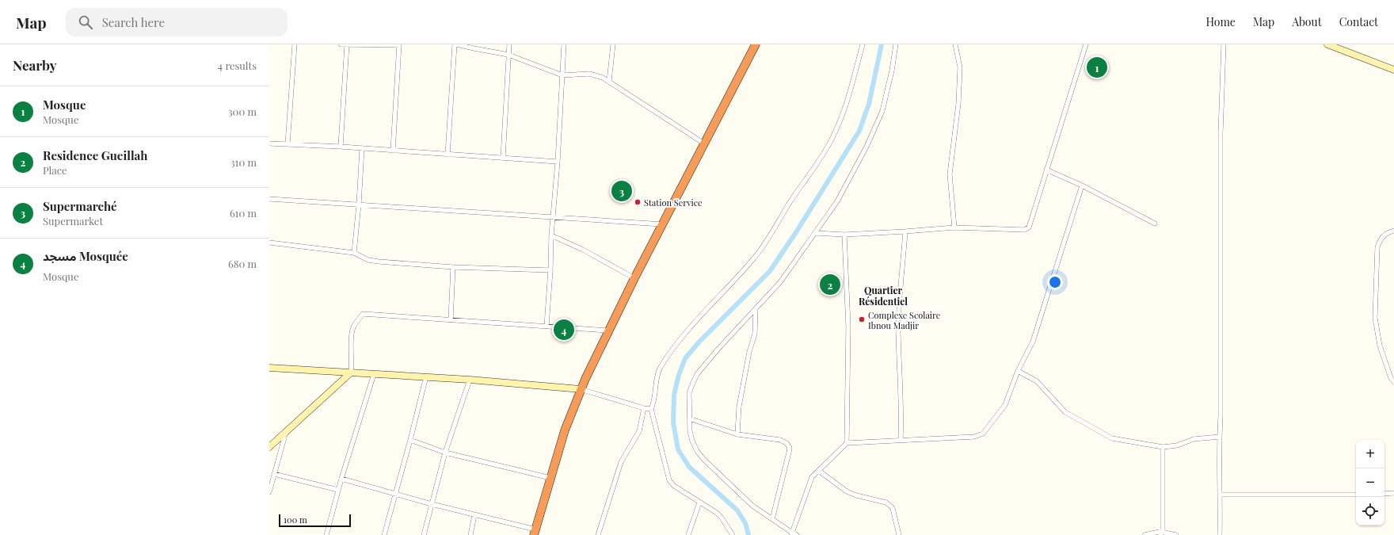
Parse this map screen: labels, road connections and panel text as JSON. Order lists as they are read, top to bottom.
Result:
{
  "districts": ["Quartier Résidentiel"],
  "places": ["Station Service", "Complexe Scolaire Ibnou Madjir"],
  "scale_bar": "100 m",
  "page": {
    "header": "Map",
    "search": "Search here",
    "nav": [
      "Home",
      "Map",
      "About",
      "Contact"
    ],
    "heading": ["Nearby", "4 results"],
    "pins": [
      "1",
      "3",
      "2",
      "4"
    ],
    "list": [
      {
        "mark": "1",
        "name": "Mosque",
        "note": "Mosque",
        "value": "300 m"
      },
      {
        "mark": "2",
        "name": "Residence Gueillah",
        "note": "Place",
        "value": "310 m"
      },
      {
        "mark": "3",
        "name": "Supermarché",
        "note": "Supermarket",
        "value": "610 m"
      },
      {
        "mark": "4",
        "name": "مسجد Mosquée",
        "note": "Mosque",
        "value": "680 m"
      }
    ],
    "map_buttons": ["+", "−"],
    "scale": "100 m"
  }
}
